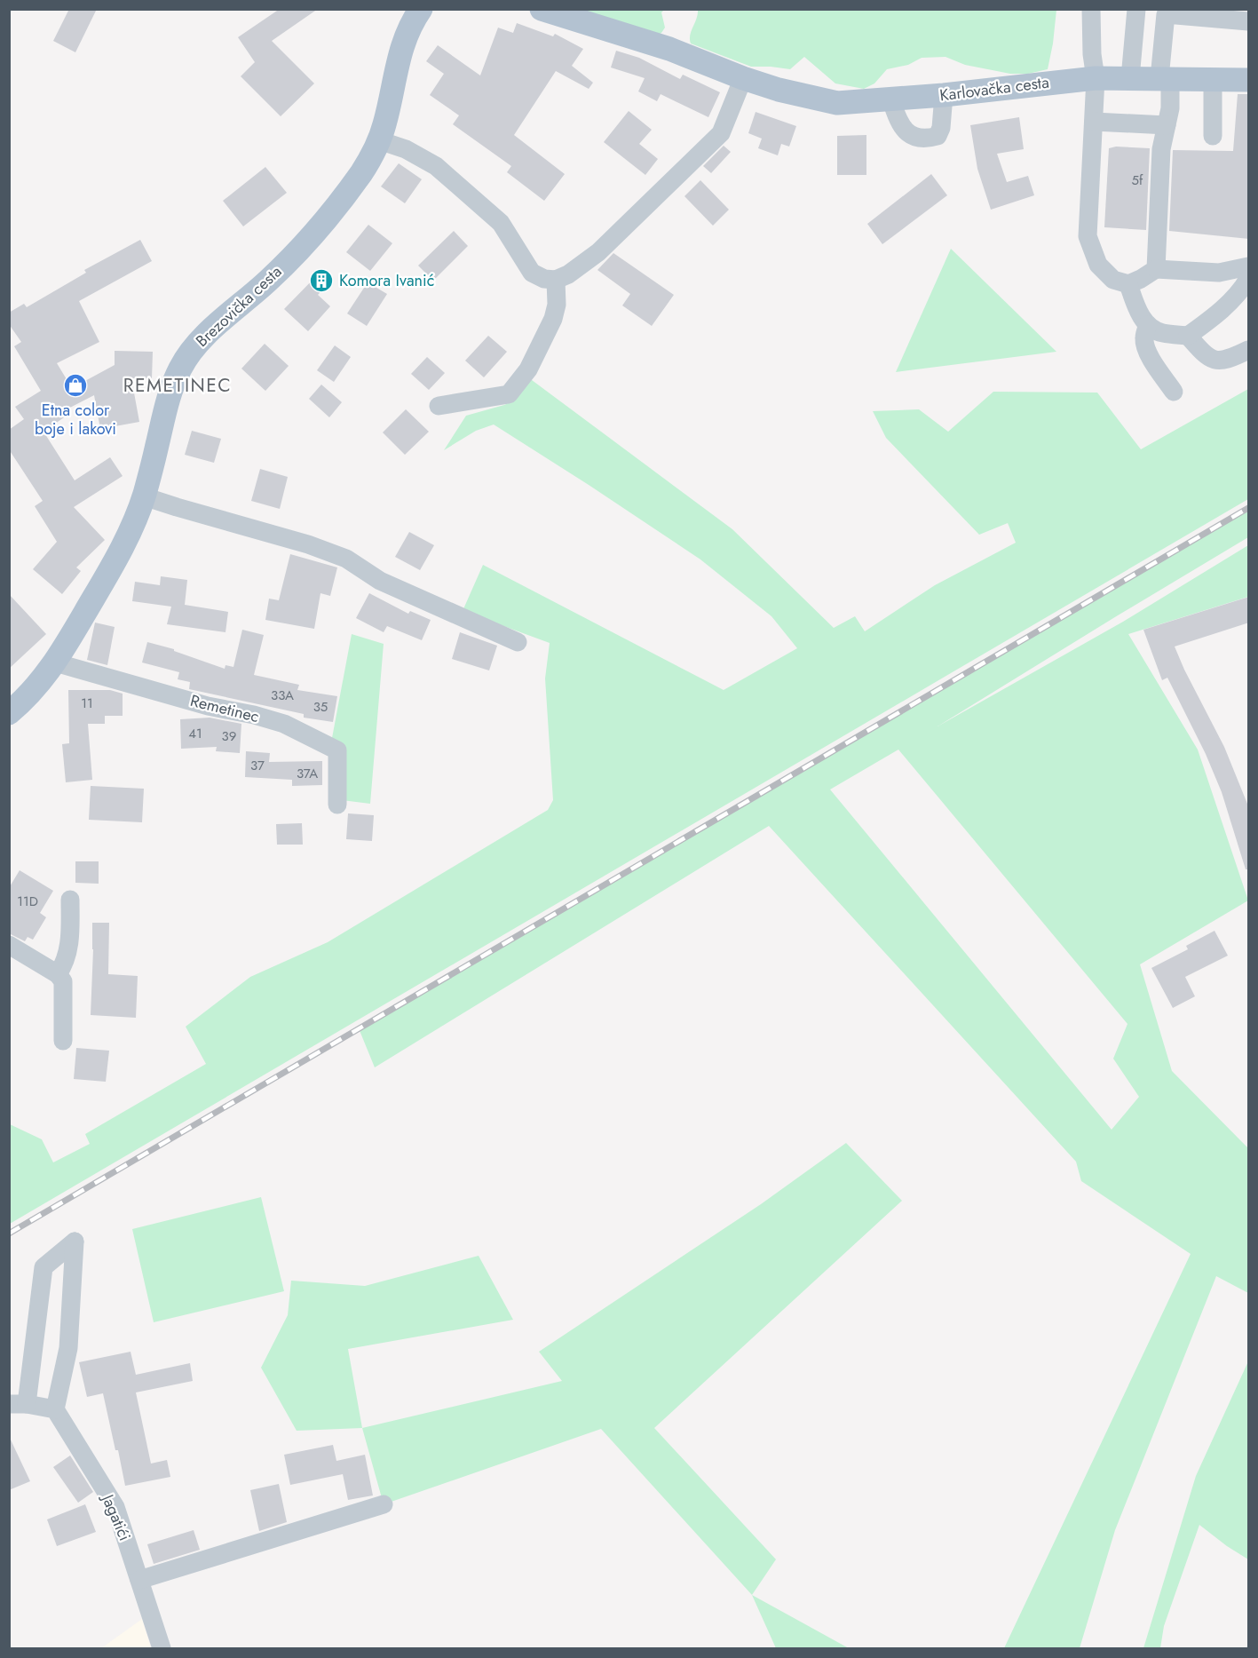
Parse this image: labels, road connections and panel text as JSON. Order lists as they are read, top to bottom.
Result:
{
  "streets": {
    "main road": ["Karlovačka cesta", "Brezovička cesta"],
    "street": ["Remetinec", "Jagatići"]
  },
  "crossings": [
    ["Brezovička cesta", "Remetinec"]
  ],
  "districts": ["REMETINEC"],
  "places": {
    "building": ["Komora Ivanić"],
    "shop": ["Etna color boje i lakovi"]
  },
  "house_numbers": [
    "5f",
    "33A",
    "11",
    "35",
    "41",
    "39",
    "37",
    "37A",
    "11D"
  ]
}
